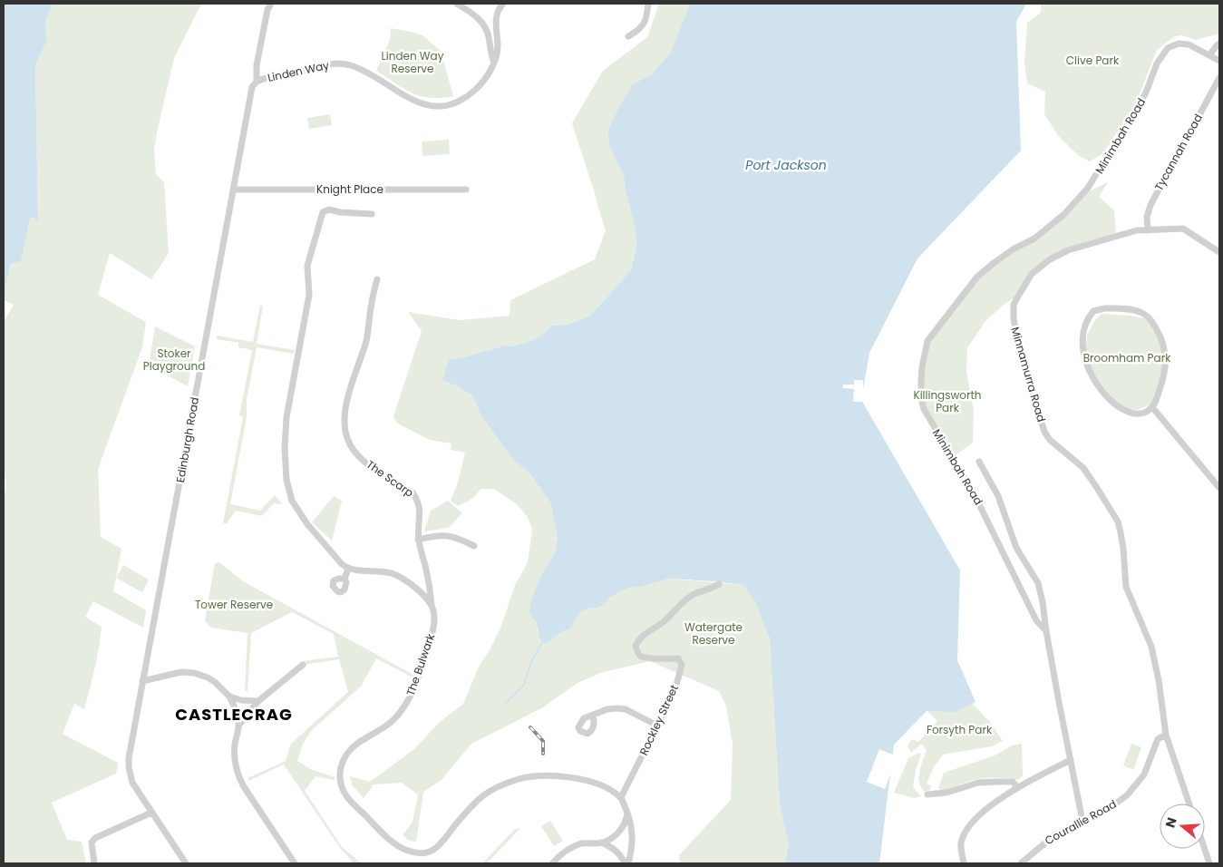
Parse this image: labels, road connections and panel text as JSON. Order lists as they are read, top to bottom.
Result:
{
  "streets": {
    "street": [
      "Linden Way",
      "Minimbah Road",
      "Tycannah Road",
      "Knight Place",
      "Minnamurra Road",
      "Edinburgh Road",
      "The Scarp",
      "The Bulwark",
      "Rockley Street",
      "Courallie Road"
    ]
  },
  "crossings": [
    ["Linden Way", "Edinburgh Road"],
    ["Minimbah Road", "Courallie Road"],
    ["Tycannah Road", "Minnamurra Road"],
    ["Knight Place", "Edinburgh Road"],
    ["Minnamurra Road", "Courallie Road"],
    ["The Scarp", "The Bulwark"],
    ["The Bulwark", "Rockley Street"]
  ],
  "districts": ["CASTLECRAG"],
  "water": ["Port Jackson"],
  "parks": [
    "Linden Way Reserve",
    "Clive Park",
    "Stoker Playground",
    "Broomham Park",
    "Killingsworth Park",
    "Tower Reserve",
    "Watergate Reserve",
    "Forsyth Park"
  ],
  "north": "left"
}
